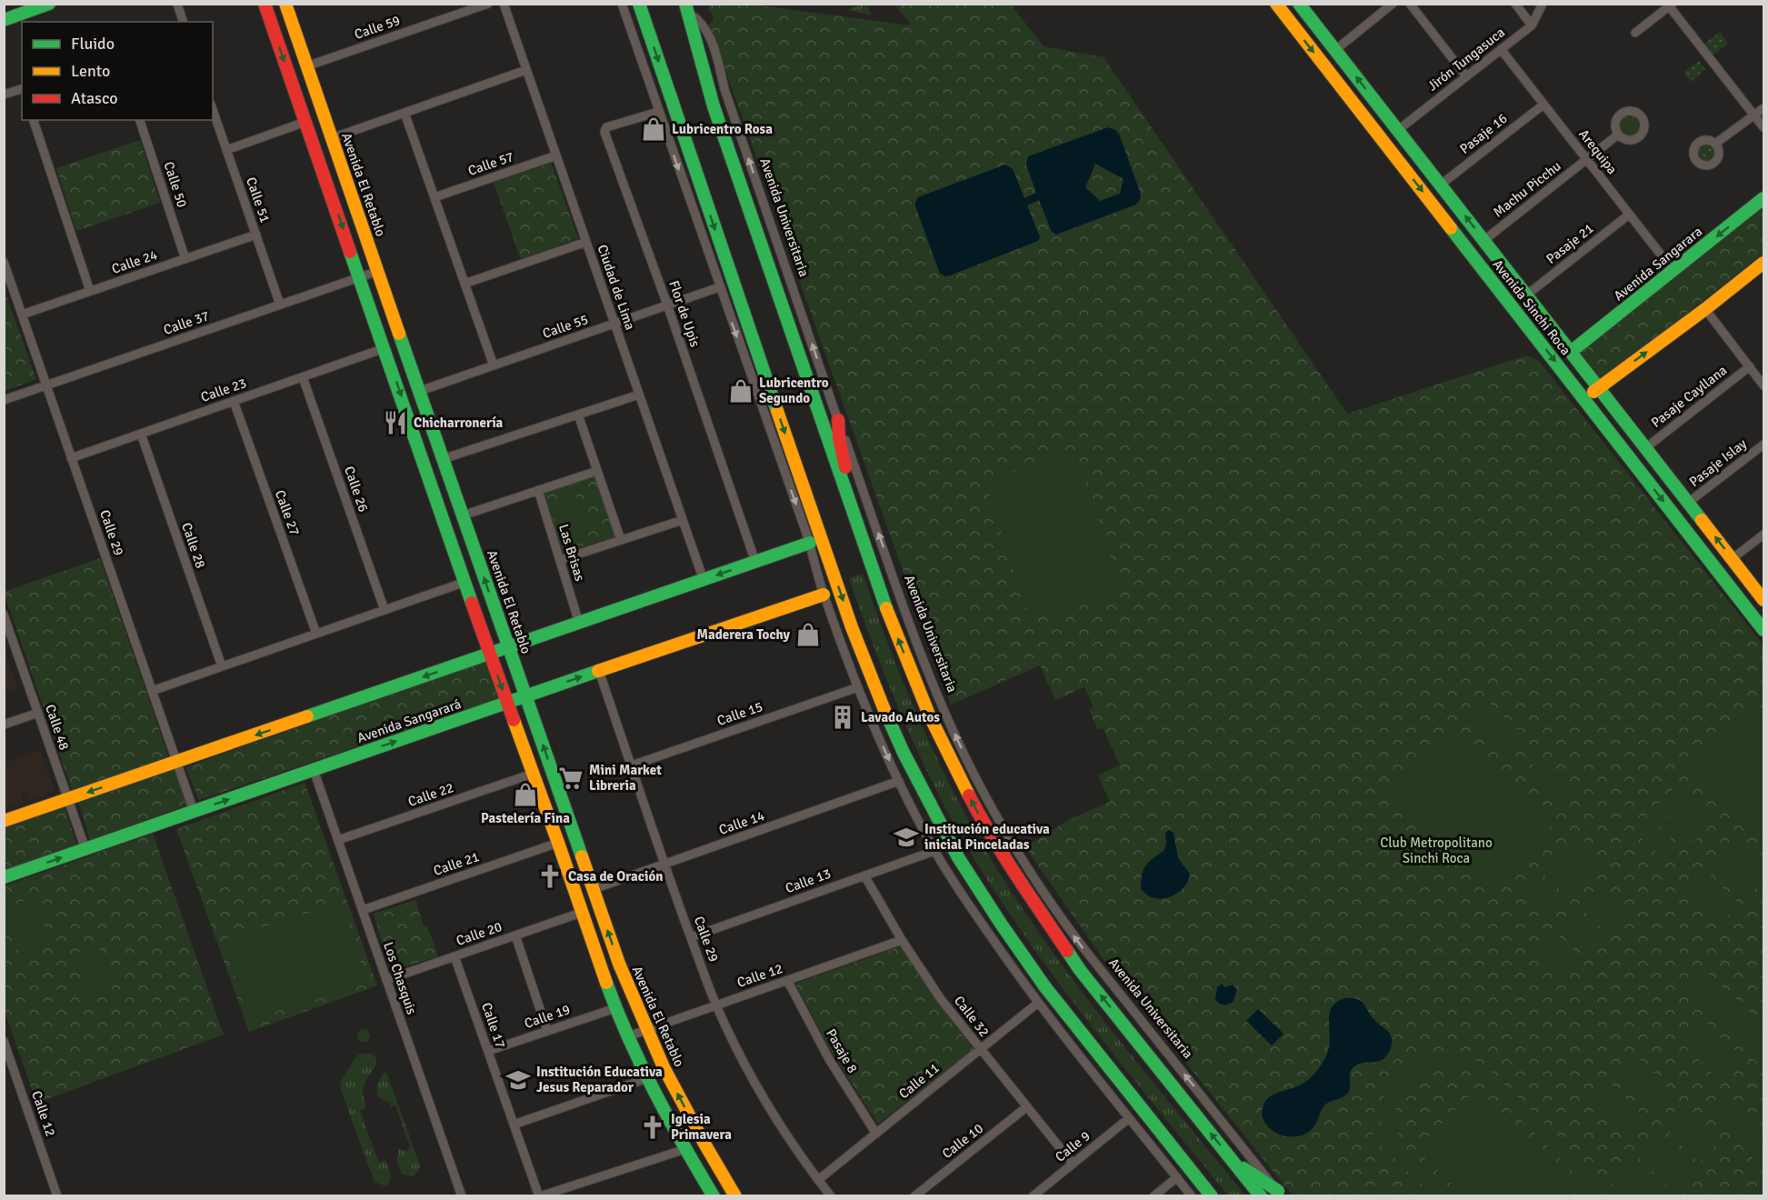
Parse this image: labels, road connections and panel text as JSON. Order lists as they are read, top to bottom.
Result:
{
  "streets": {
    "main road": [
      "Avenida El Retablo",
      "Avenida Universitaria",
      "Avenida Sangarara",
      "Avenida Sinchi Roca",
      "Avenida Sangarará"
    ],
    "street": [
      "Calle 59",
      "Jirón Tungasuca",
      "Pasaje 16",
      "Arequipa",
      "Calle 57",
      "Calle 50",
      "Machu Picchu",
      "Calle 51",
      "Pasaje 21",
      "Calle 24",
      "Ciudad de Lima",
      "Flor de Upis",
      "Calle 37",
      "Calle 55",
      "Calle 23",
      "Pasaje Cayllana",
      "Pasaje Islay",
      "Calle 26",
      "Calle 27",
      "Calle 29",
      "Calle 28",
      "Las Brisas",
      "Calle 15",
      "Calle 48",
      "Calle 22",
      "Calle 14",
      "Calle 21",
      "Calle 13",
      "Calle 20",
      "Calle 12",
      "Los Chasquis",
      "Calle 19",
      "Calle 32",
      "Calle 17",
      "Pasaje 8",
      "Calle 11",
      "Calle 10",
      "Calle 9"
    ]
  },
  "crossings": [
    ["Calle 59", "Avenida El Retablo"],
    ["Jirón Tungasuca", "Arequipa"],
    ["Jirón Tungasuca", "Avenida Sinchi Roca"],
    ["Pasaje 16", "Arequipa"],
    ["Pasaje 16", "Avenida Sinchi Roca"],
    ["Arequipa", "Machu Picchu"],
    ["Arequipa", "Pasaje 21"],
    ["Arequipa", "Avenida Sangarara"],
    ["Calle 57", "Ciudad de Lima"],
    ["Calle 50", "Calle 24"],
    ["Avenida El Retablo", "Calle 37"],
    ["Avenida El Retablo", "Calle 55"],
    ["Avenida El Retablo", "Avenida Sangarará"],
    ["Avenida El Retablo", "Calle 14"],
    ["Avenida El Retablo", "Calle 12"],
    ["Machu Picchu", "Avenida Sinchi Roca"],
    ["Calle 51", "Calle 24"],
    ["Calle 51", "Calle 37"],
    ["Pasaje 21", "Avenida Sinchi Roca"],
    ["Calle 24", "Calle 29"],
    ["Avenida Sangarara", "Avenida Sinchi Roca"],
    ["Ciudad de Lima", "Calle 55"],
    ["Avenida Sinchi Roca", "Pasaje Cayllana"],
    ["Avenida Sinchi Roca", "Pasaje Islay"],
    ["Flor de Upis", "Calle 55"],
    ["Calle 37", "Calle 29"],
    ["Calle 23", "Calle 26"],
    ["Calle 23", "Calle 27"],
    ["Calle 23", "Calle 29"],
    ["Calle 23", "Calle 28"],
    ["Calle 29", "Calle 15"],
    ["Calle 29", "Avenida Sangarará"],
    ["Calle 29", "Calle 14"],
    ["Calle 29", "Calle 13"],
    ["Calle 29", "Calle 12"],
    ["Calle 29", "Calle 11"],
    ["Avenida Sangarará", "Calle 48"],
    ["Avenida Sangarará", "Los Chasquis"],
    ["Calle 22", "Los Chasquis"],
    ["Calle 21", "Los Chasquis"],
    ["Calle 13", "Calle 32"],
    ["Calle 20", "Los Chasquis"],
    ["Calle 20", "Calle 17"],
    ["Calle 12", "Calle 32"],
    ["Calle 12", "Pasaje 8"],
    ["Calle 19", "Calle 17"],
    ["Calle 32", "Calle 11"],
    ["Calle 32", "Calle 10"],
    ["Calle 32", "Calle 9"],
    ["Pasaje 8", "Calle 11"]
  ],
  "parks": ["Club Metropolitano Sinchi Roca"],
  "places": {
    "shop": [
      "Lubricentro Rosa",
      "Lubricentro Segundo",
      "Maderera Tochy",
      "Pastelería Fina"
    ],
    "restaurant": ["Chicharronería"],
    "building": ["Lavado Autos"],
    "supermarket": ["Mini Market Libreria"],
    "school or university": ["Institución educativa inicial Pinceladas", "Institución Educativa Jesus Reparador"],
    "church": ["Casa de Oración", "Iglesia Primavera"]
  },
  "legend": ["Fluido", "Lento", "Atasco"]
}
